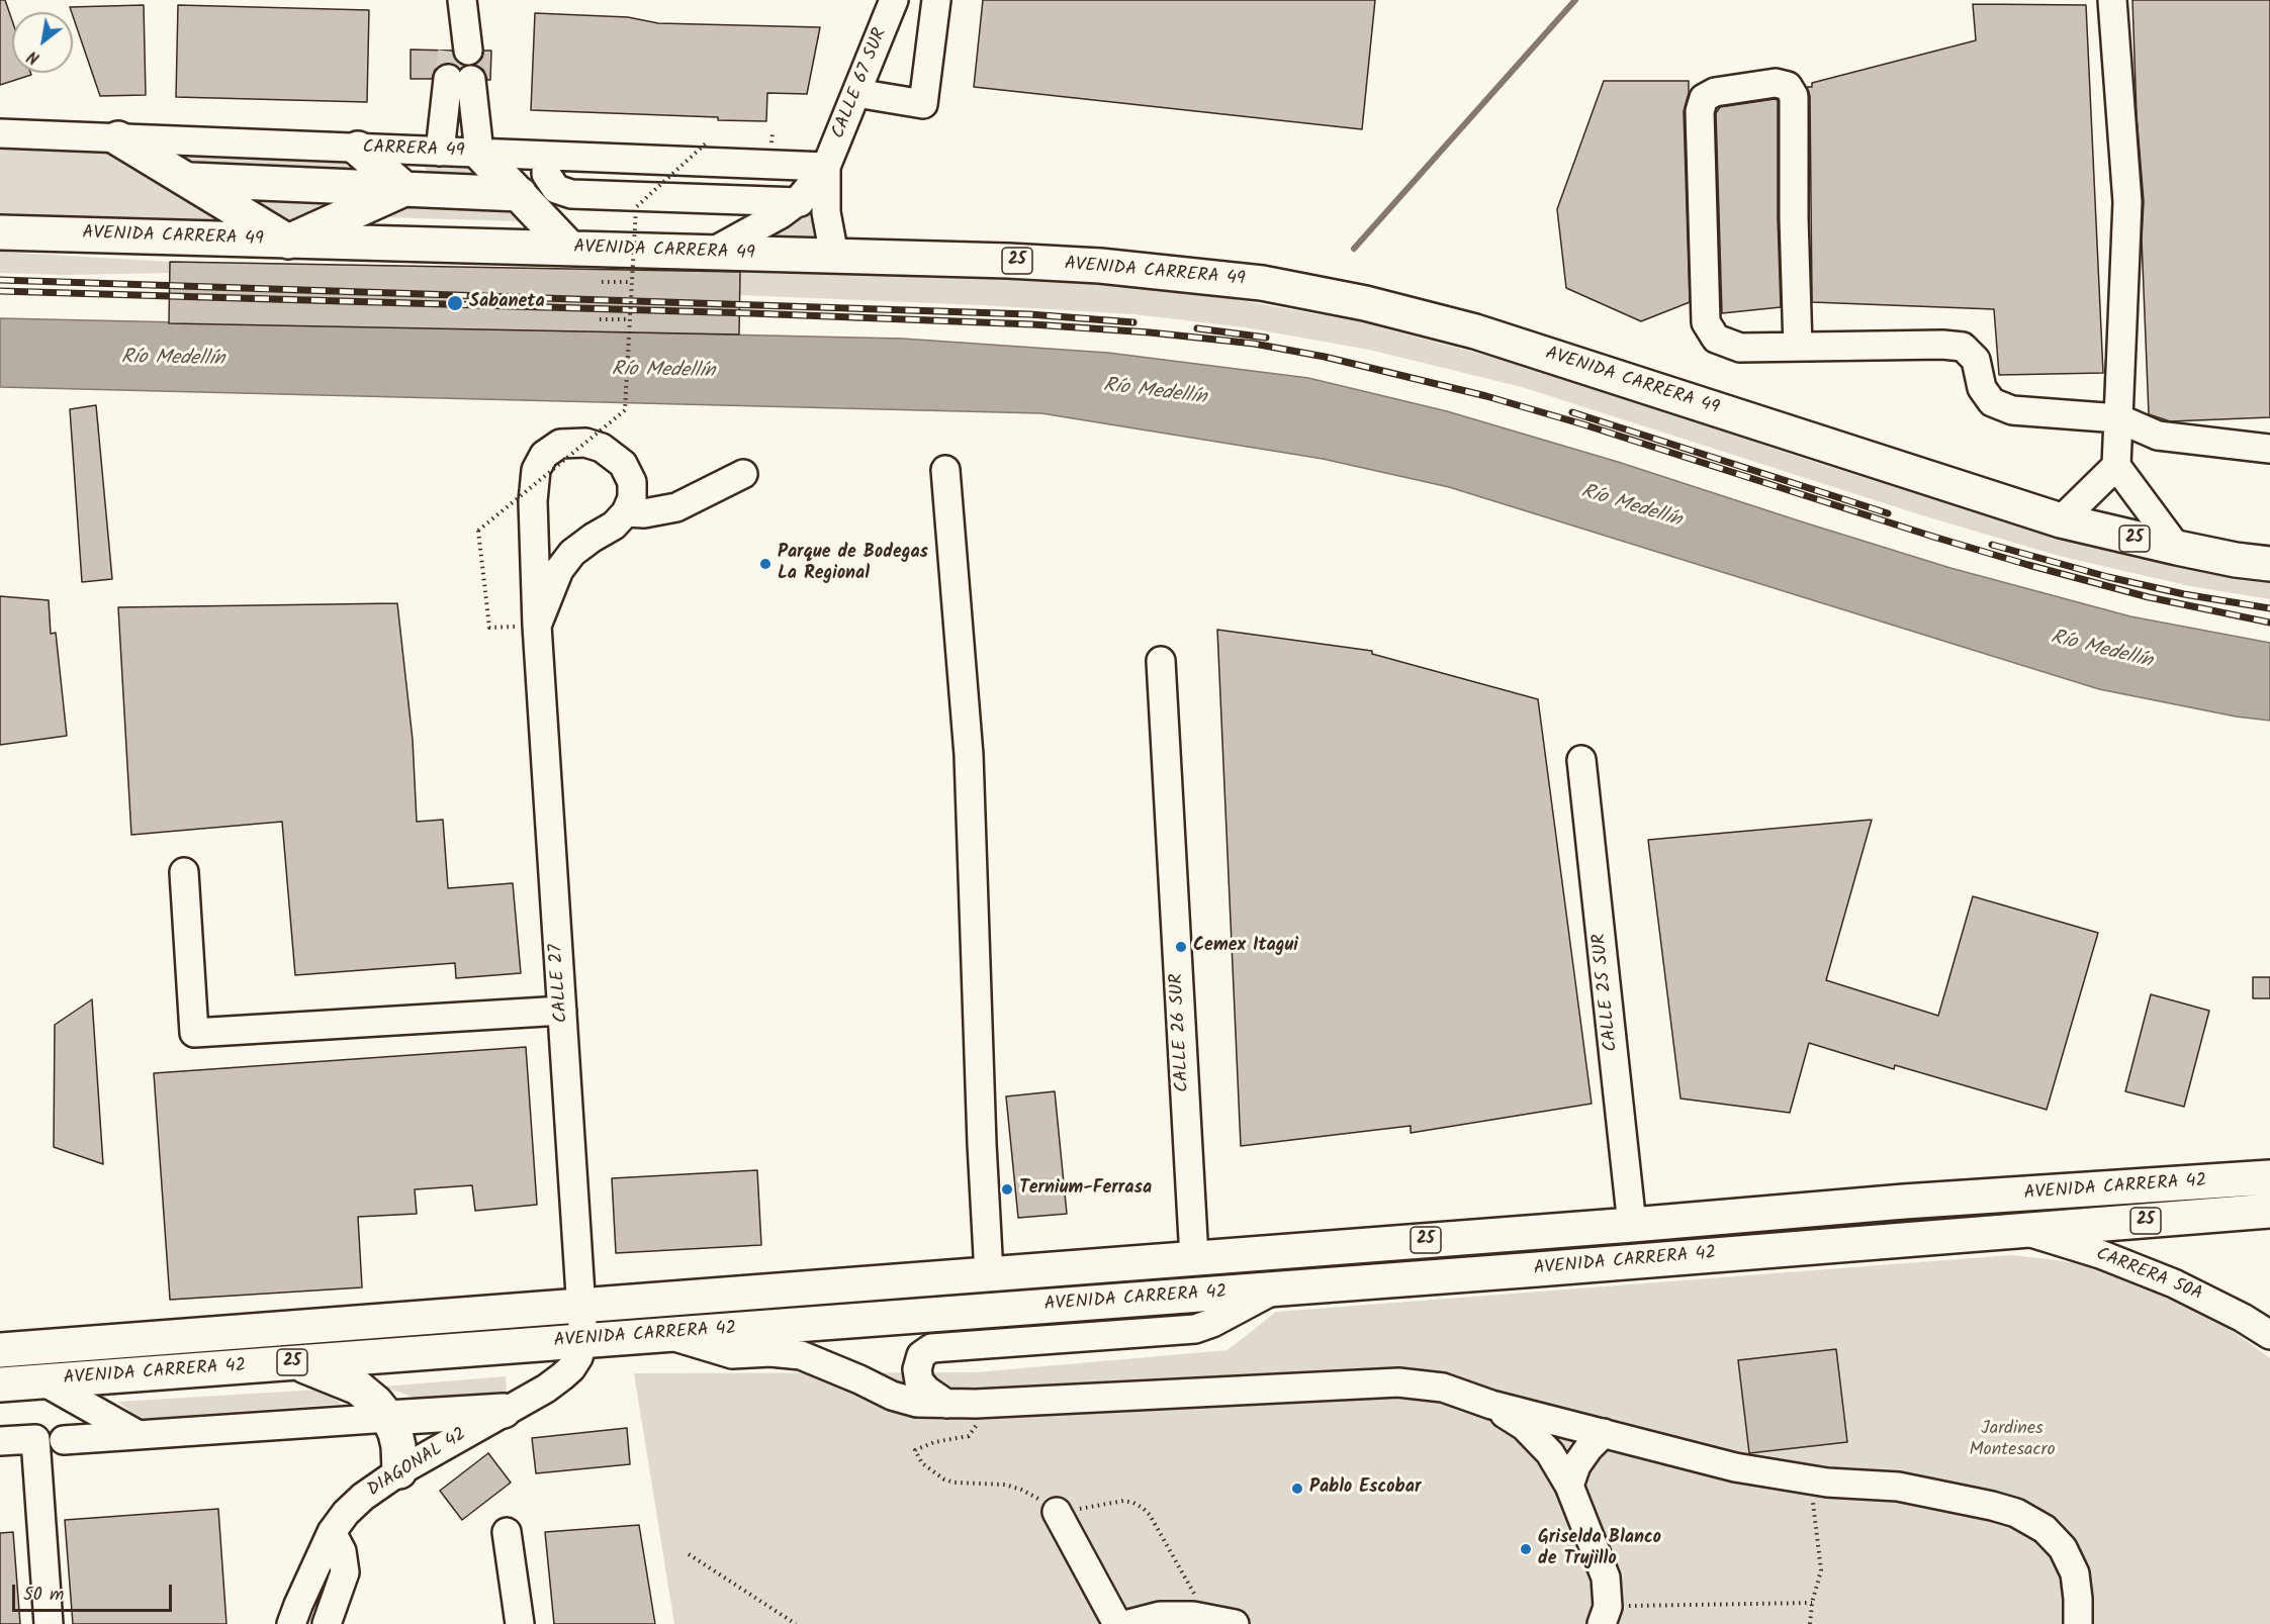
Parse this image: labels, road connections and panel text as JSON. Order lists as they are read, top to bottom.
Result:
{
  "streets": {
    "highway": ["AVENIDA CARRERA 49", "25", "AVENIDA CARRERA 42"],
    "street": [
      "CALLE 67 SUR",
      "CARRERA 49",
      "CALLE 27",
      "CALLE 25 SUR",
      "CALLE 26 SUR",
      "CARRERA 50A",
      "DIAGONAL 42"
    ]
  },
  "crossings": [
    ["CALLE 67 SUR", "CARRERA 49"],
    ["CALLE 67 SUR", "AVENIDA CARRERA 49"],
    ["CALLE 27", "AVENIDA CARRERA 42"],
    ["CALLE 27", "DIAGONAL 42"],
    ["CALLE 25 SUR", "AVENIDA CARRERA 42"],
    ["CALLE 26 SUR", "AVENIDA CARRERA 42"],
    ["AVENIDA CARRERA 42", "CARRERA 50A"],
    ["AVENIDA CARRERA 42", "DIAGONAL 42"]
  ],
  "water": ["Río Medellín"],
  "parks": ["Jardines Montesacro"],
  "places": [
    "Sabaneta",
    "Parque de Bodegas La Regional",
    "Cemex Itagui",
    "Ternium-Ferrasa",
    "Pablo Escobar",
    "Griselda Blanco de Trujillo"
  ],
  "scale_bar": "50 m",
  "north": "bottom left"
}
